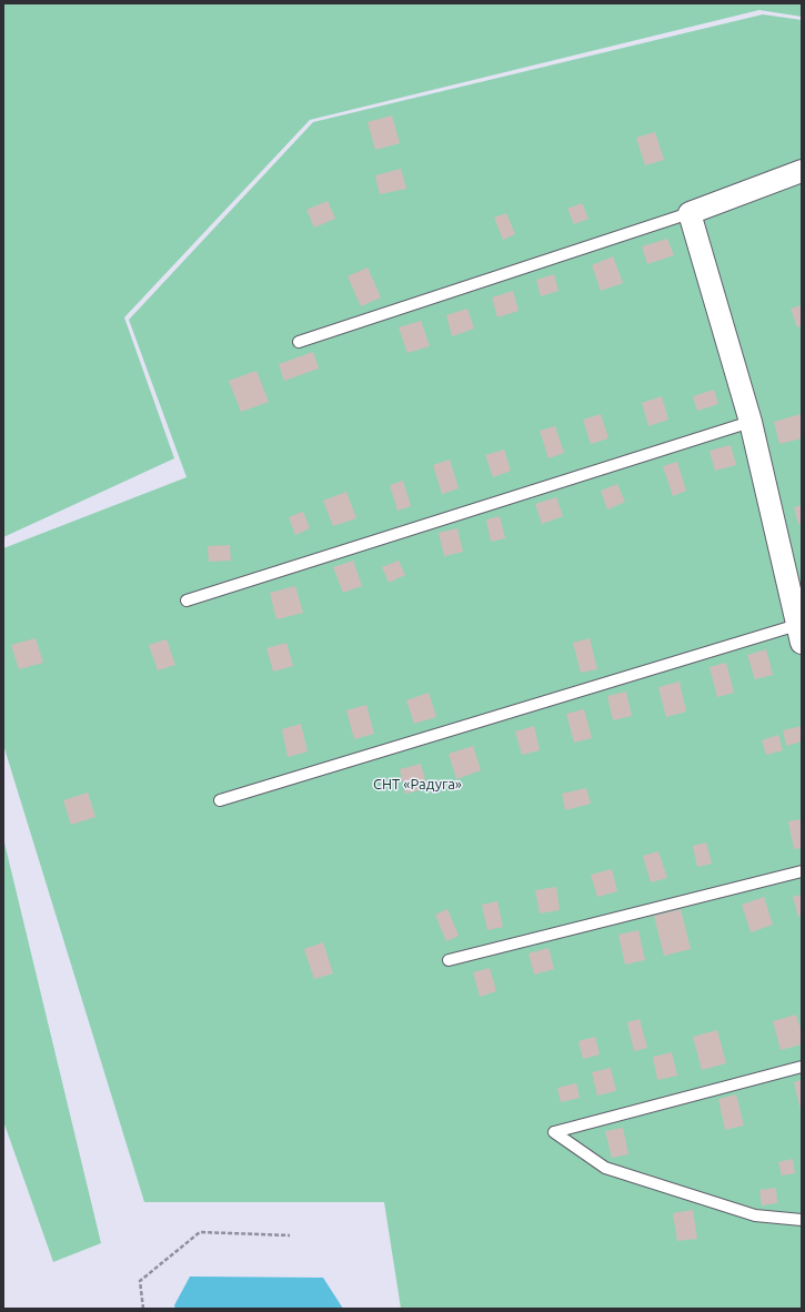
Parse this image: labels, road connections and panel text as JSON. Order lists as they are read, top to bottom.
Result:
{
  "parks": ["СНТ «Радуга»"]
}
